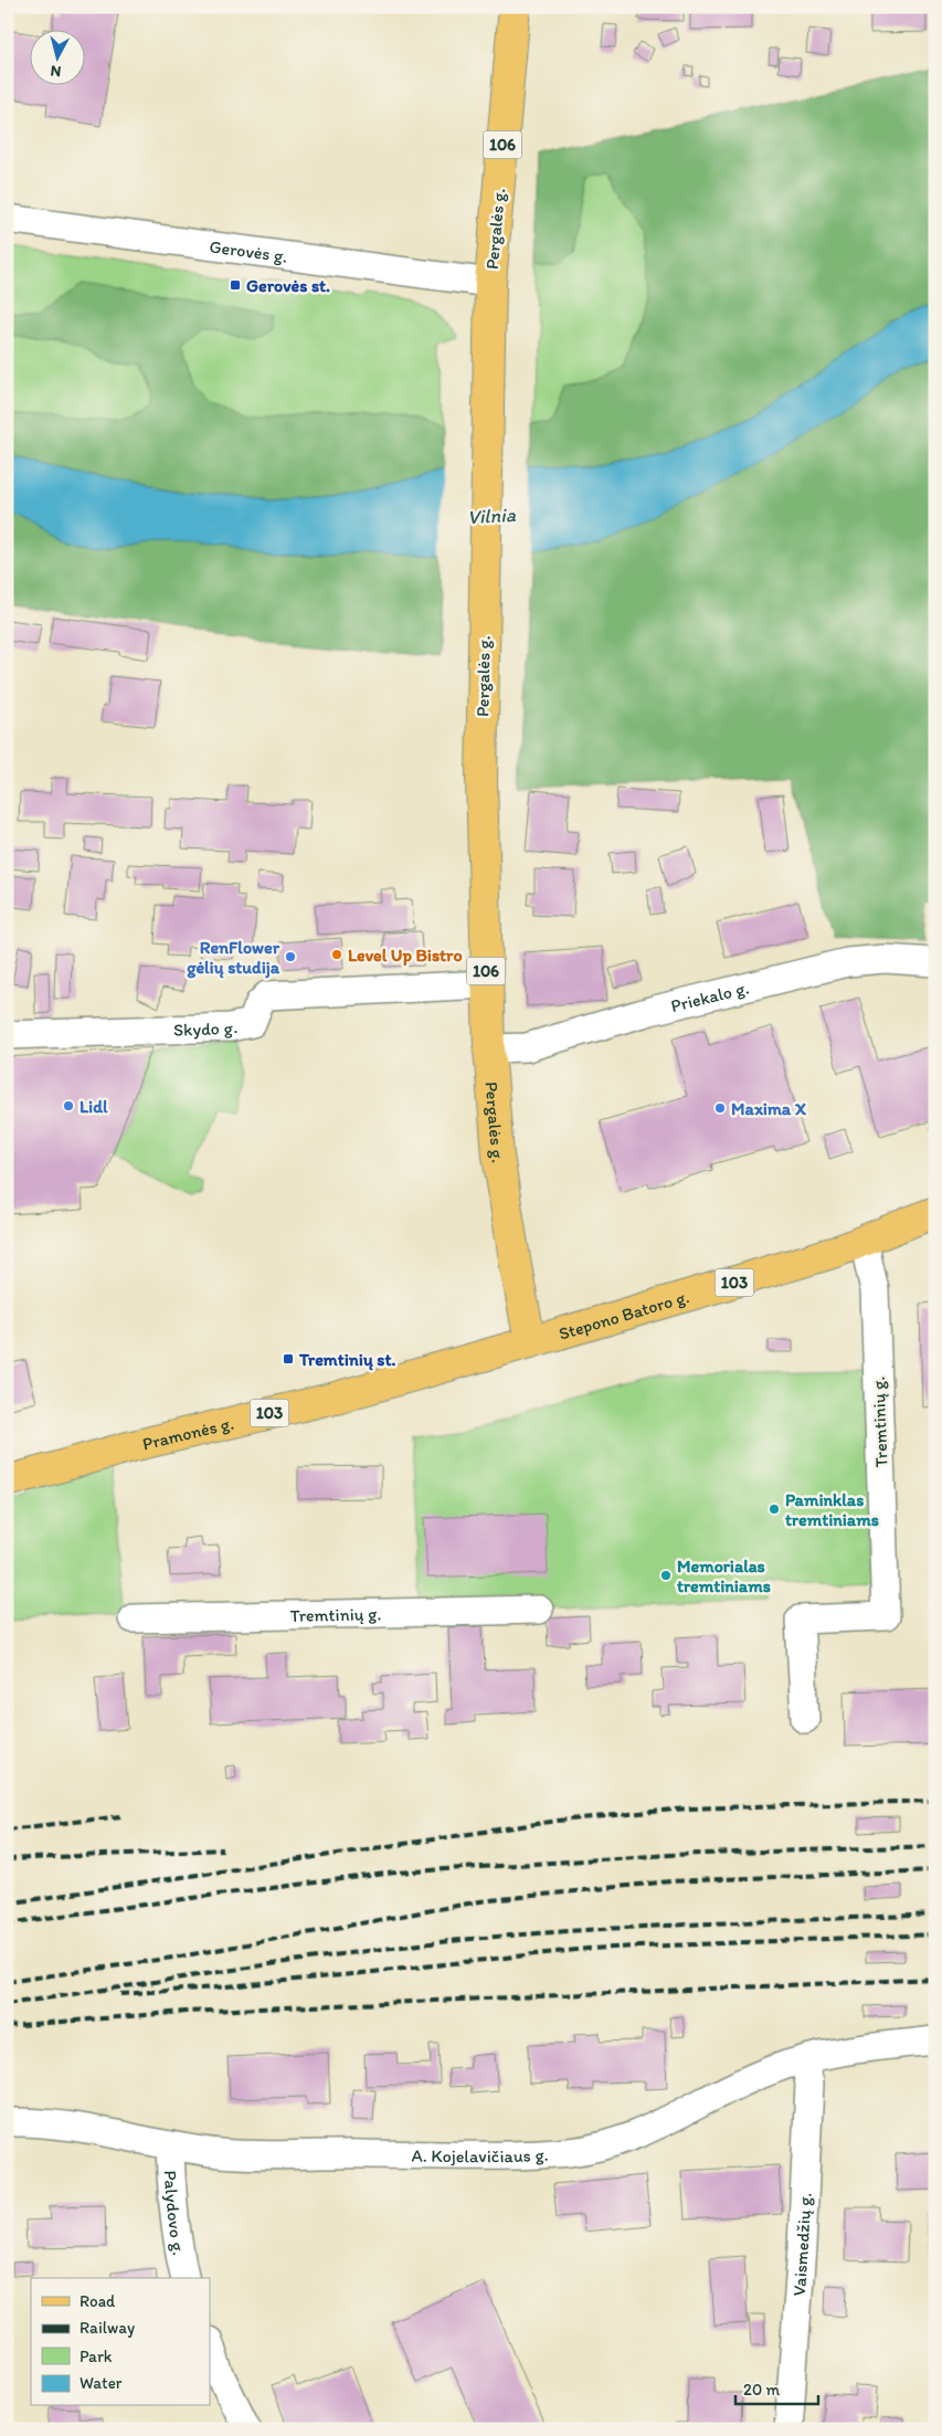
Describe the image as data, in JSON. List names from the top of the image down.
{
  "streets": {
    "main road": [
      "106",
      "Pergalės g.",
      "103",
      "Stepono Batoro g.",
      "Pramonės g."
    ],
    "street": [
      "Gerovės g.",
      "Priekalo g.",
      "Skydo g.",
      "Tremtinių g.",
      "A. Kojelavičiaus g.",
      "Palydovo g.",
      "Vaismedžių g."
    ]
  },
  "crossings": [
    ["Pergalės g.", "Gerovės g."],
    ["Pergalės g.", "Priekalo g."],
    ["Pergalės g.", "Skydo g."],
    ["Pergalės g.", "Stepono Batoro g."],
    ["Pergalės g.", "Pramonės g."],
    ["Stepono Batoro g.", "Tremtinių g."],
    ["Stepono Batoro g.", "Pramonės g."],
    ["A. Kojelavičiaus g.", "Palydovo g."],
    ["A. Kojelavičiaus g.", "Vaismedžių g."]
  ],
  "water": ["Vilnia"],
  "places": {
    "transit": ["Gerovės st.", "Tremtinių st."],
    "other": [
      "Level Up Bistro",
      "RenFlower gėlių studija",
      "Lidl",
      "Maxima X",
      "Paminklas tremtiniams",
      "Memorialas tremtiniams"
    ]
  },
  "legend": [
    "Road",
    "Railway",
    "Park",
    "Water"
  ],
  "scale_bar": "20 m",
  "north": "bottom"
}
